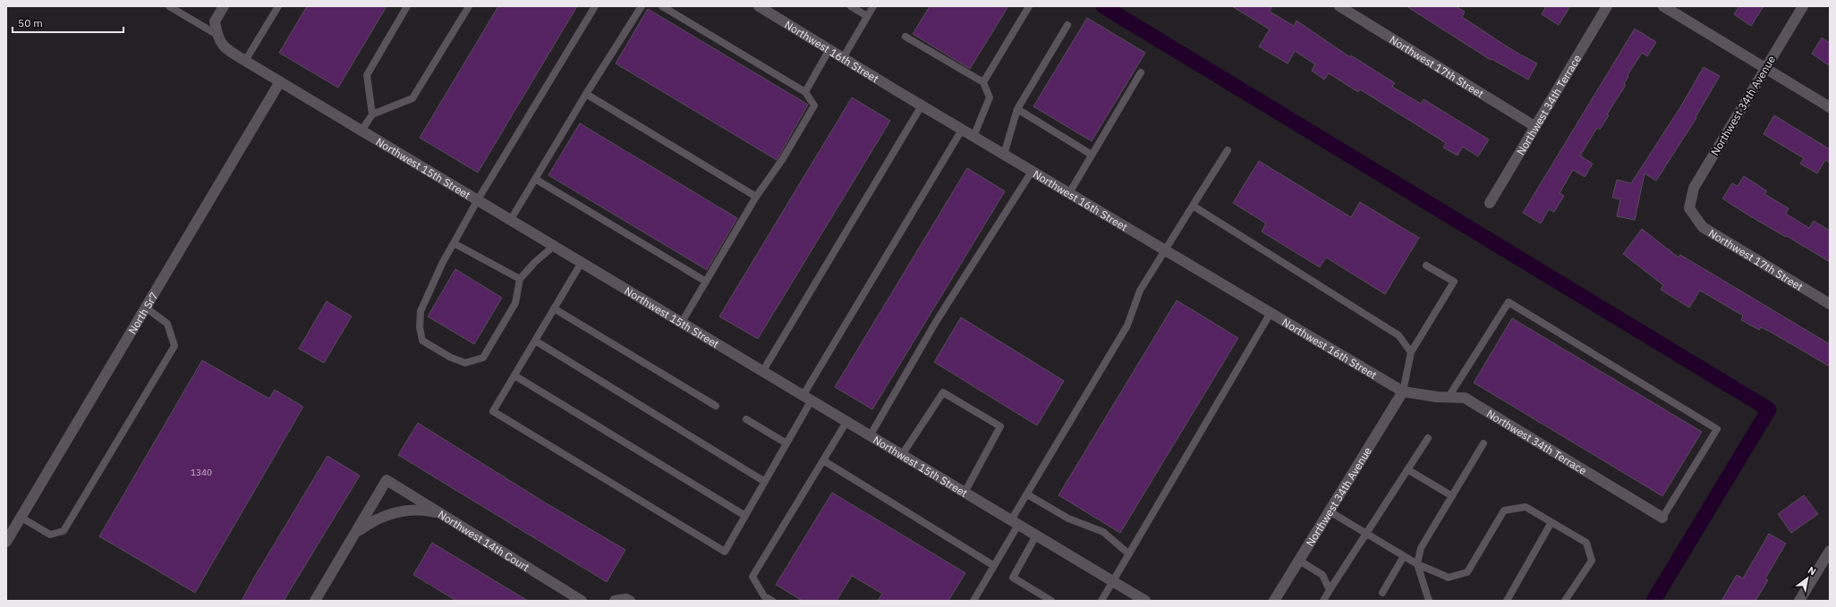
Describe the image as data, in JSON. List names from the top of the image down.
{
  "streets": {
    "street": [
      "Northwest 16th Street",
      "Northwest 17th Street",
      "Northwest 34th Terrace",
      "Northwest 34th Avenue",
      "Northwest 15th Street",
      "North Sr7",
      "Northwest 14th Court"
    ]
  },
  "crossings": [
    ["Northwest 16th Street", "Northwest 34th Terrace"],
    ["Northwest 16th Street", "Northwest 34th Avenue"],
    ["Northwest 17th Street", "Northwest 34th Terrace"],
    ["Northwest 17th Street", "Northwest 34th Avenue"],
    ["Northwest 34th Terrace", "Northwest 34th Avenue"],
    ["Northwest 15th Street", "North Sr7"]
  ],
  "house_numbers": ["1340"],
  "scale_bar": "50 m",
  "north": "top right"
}
